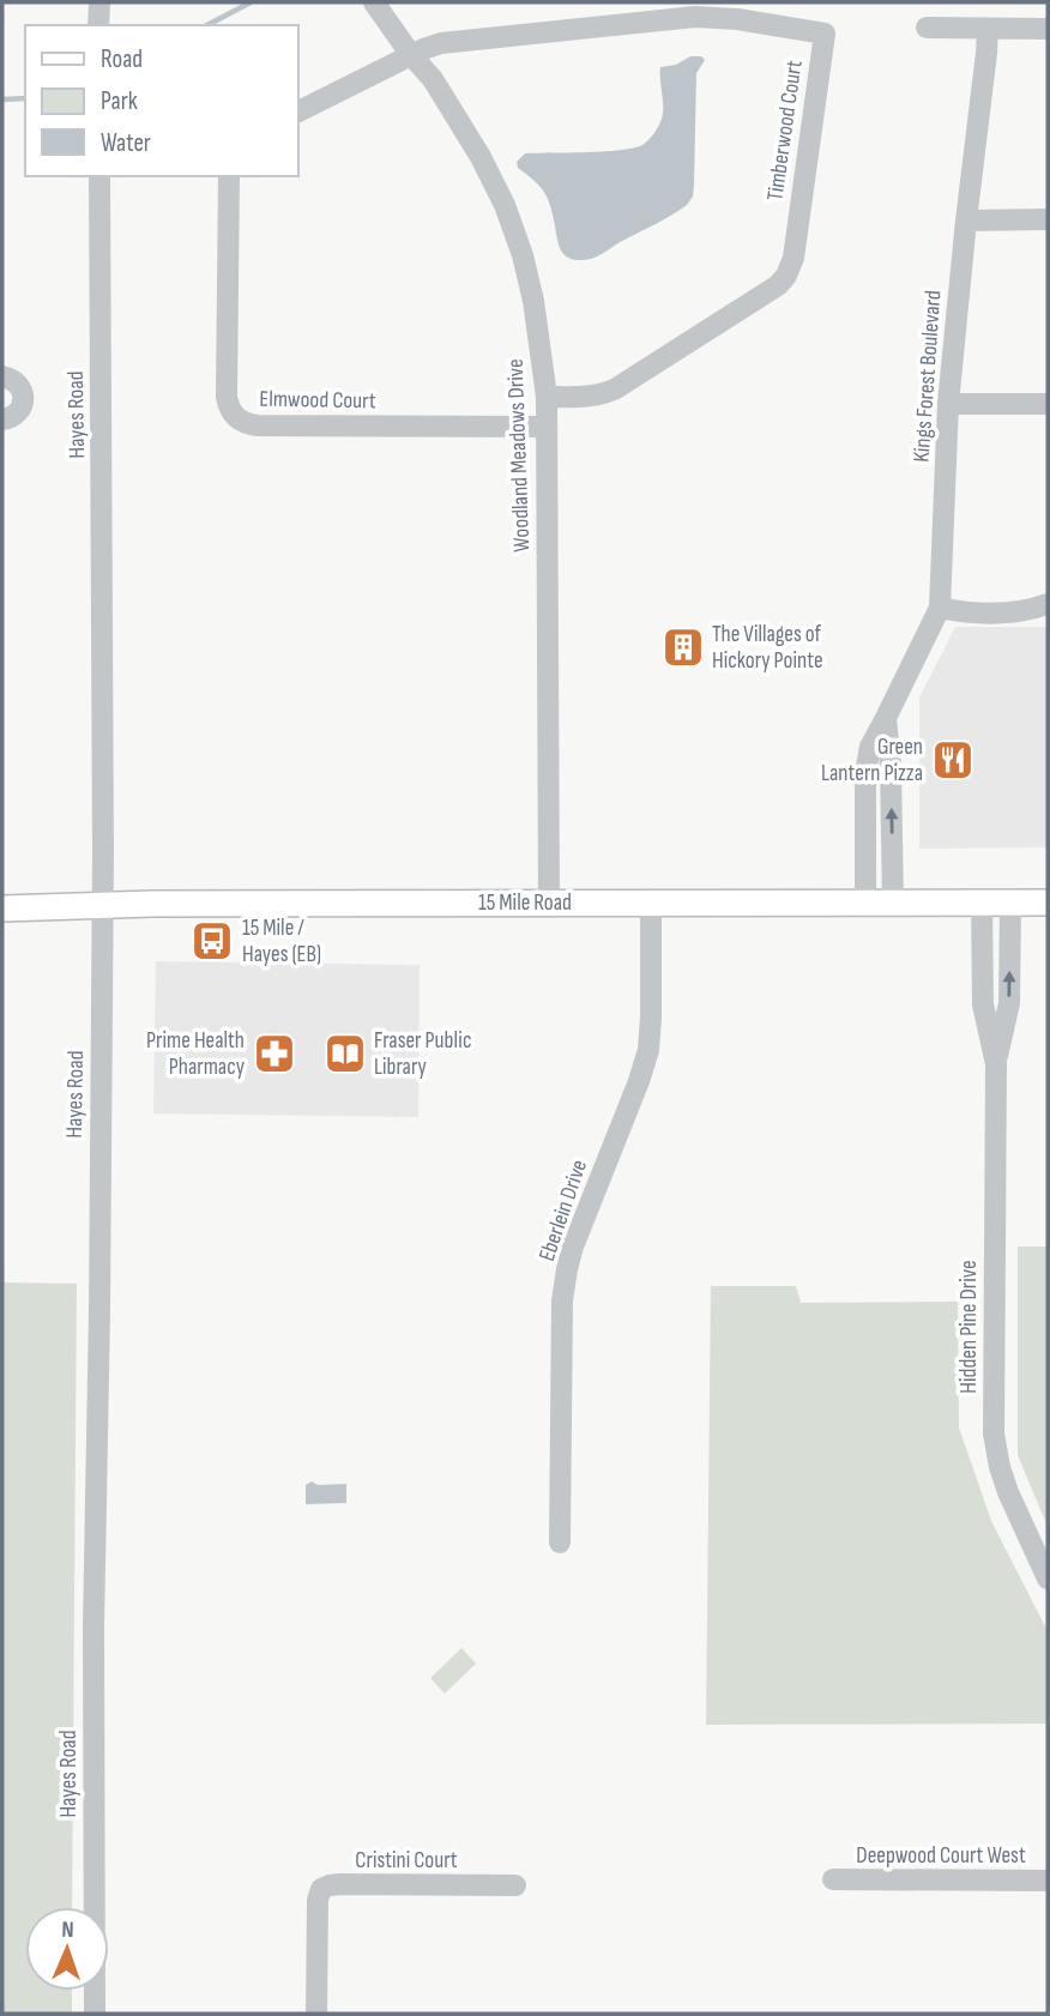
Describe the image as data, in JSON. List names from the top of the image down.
{
  "streets": {
    "main road": ["15 Mile Road"],
    "street": [
      "Timberwood Court",
      "Kings Forest Boulevard",
      "Elmwood Court",
      "Hayes Road",
      "Woodland Meadows Drive",
      "Eberlein Drive",
      "Hidden Pine Drive",
      "Deepwood Court West",
      "Cristini Court"
    ]
  },
  "crossings": [
    ["Timberwood Court", "Woodland Meadows Drive"],
    ["Kings Forest Boulevard", "15 Mile Road"],
    ["Elmwood Court", "Woodland Meadows Drive"],
    ["Hayes Road", "15 Mile Road"],
    ["Woodland Meadows Drive", "15 Mile Road"],
    ["15 Mile Road", "Eberlein Drive"],
    ["15 Mile Road", "Hidden Pine Drive"]
  ],
  "places": {
    "building": ["The Villages of Hickory Pointe"],
    "restaurant": ["Green Lantern Pizza"],
    "bus stop": ["15 Mile / Hayes (EB)"],
    "pharmacy": ["Prime Health Pharmacy"],
    "library": ["Fraser Public Library"]
  },
  "legend": ["Road", "Park", "Water"],
  "north": "top"
}
